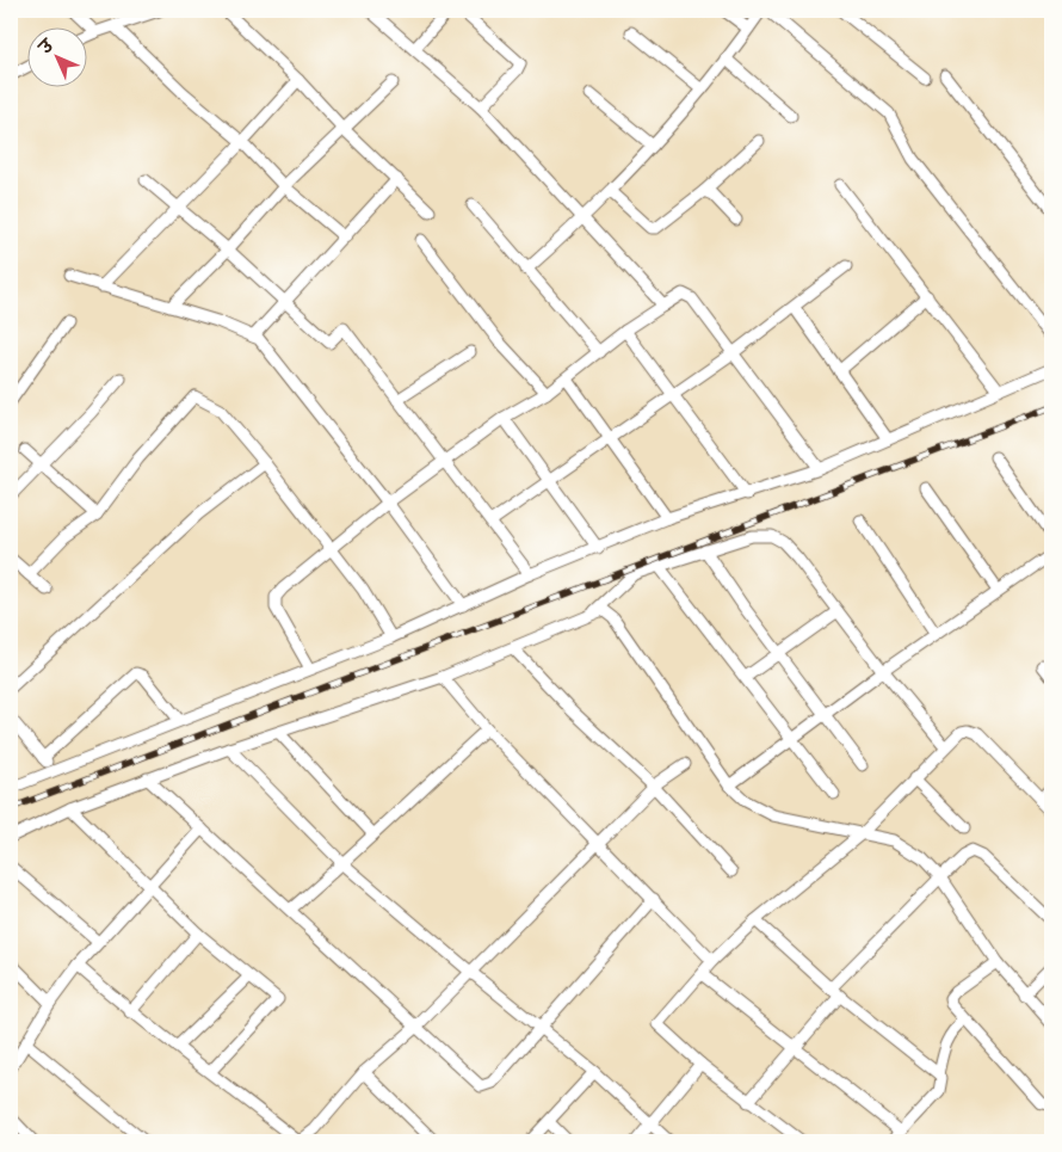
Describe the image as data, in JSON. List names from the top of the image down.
{
  "north": "top left"
}
